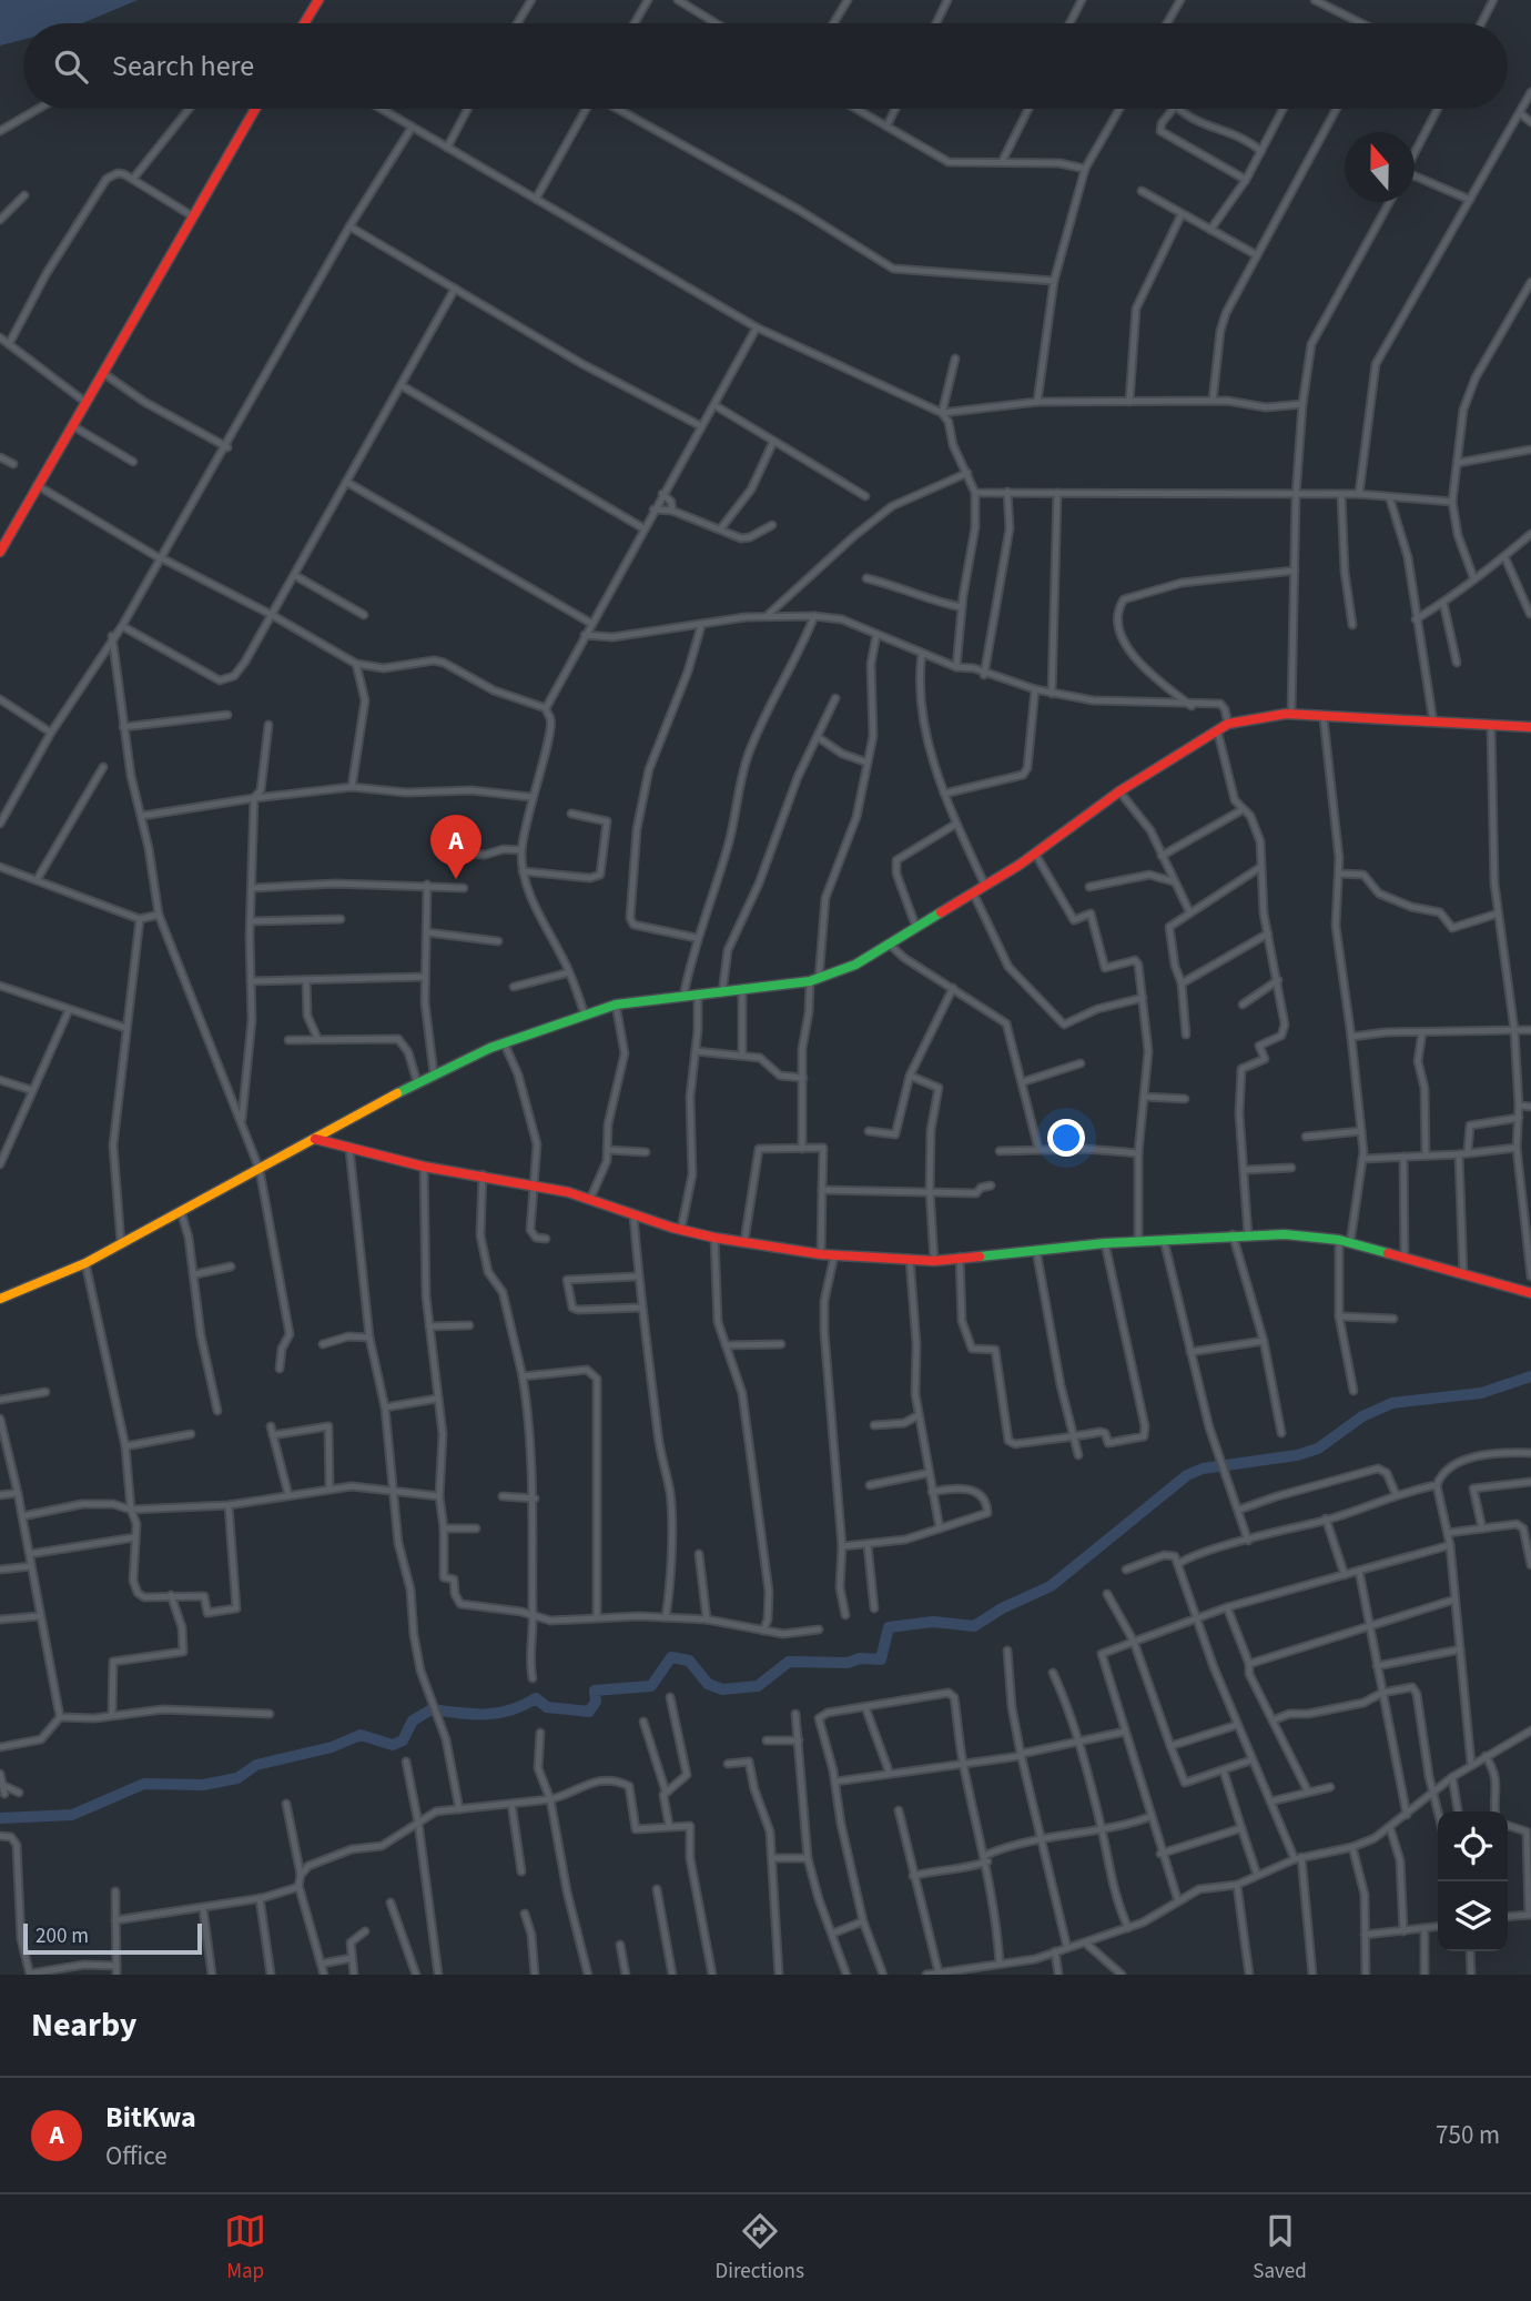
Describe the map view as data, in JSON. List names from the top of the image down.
{
  "scale_bar": "200 m",
  "north": "top",
  "page": {
    "search": "Search here",
    "pins": "A",
    "scale": "200 m",
    "heading": "Nearby",
    "list": [
      {
        "mark": "A",
        "name": "BitKwa",
        "note": "Office",
        "value": "750 m"
      }
    ],
    "nav": ["Map", "Directions", "Saved"]
  }
}
